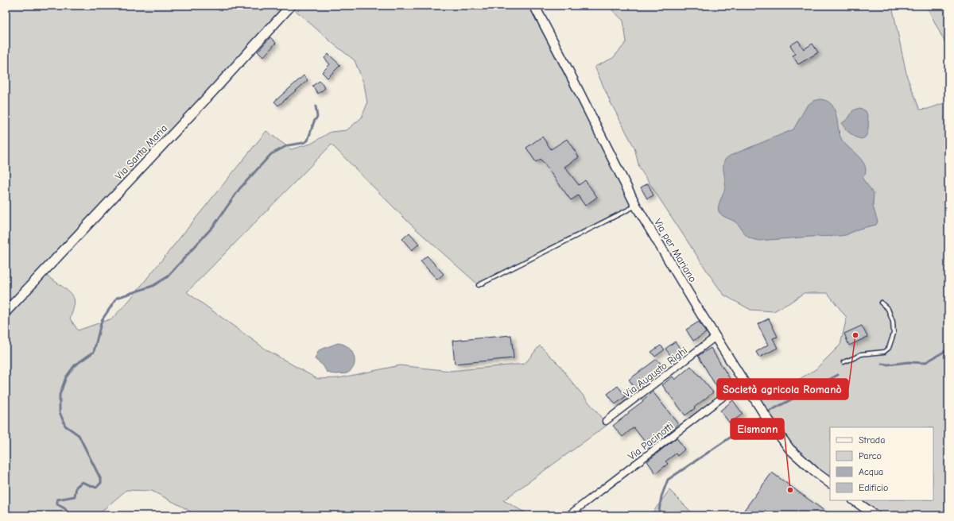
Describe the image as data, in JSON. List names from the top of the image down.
{
  "streets": {
    "street": [
      "Via Santa Maria",
      "Via per Mariano",
      "Via Augusto Righi",
      "Via Pacinotti"
    ]
  },
  "crossings": [
    ["Via per Mariano", "Via Augusto Righi"],
    ["Via per Mariano", "Via Pacinotti"]
  ],
  "places": ["Società agricola Romanò", "Eismann"],
  "legend": [
    "Strada",
    "Parco",
    "Acqua",
    "Edificio"
  ]
}
